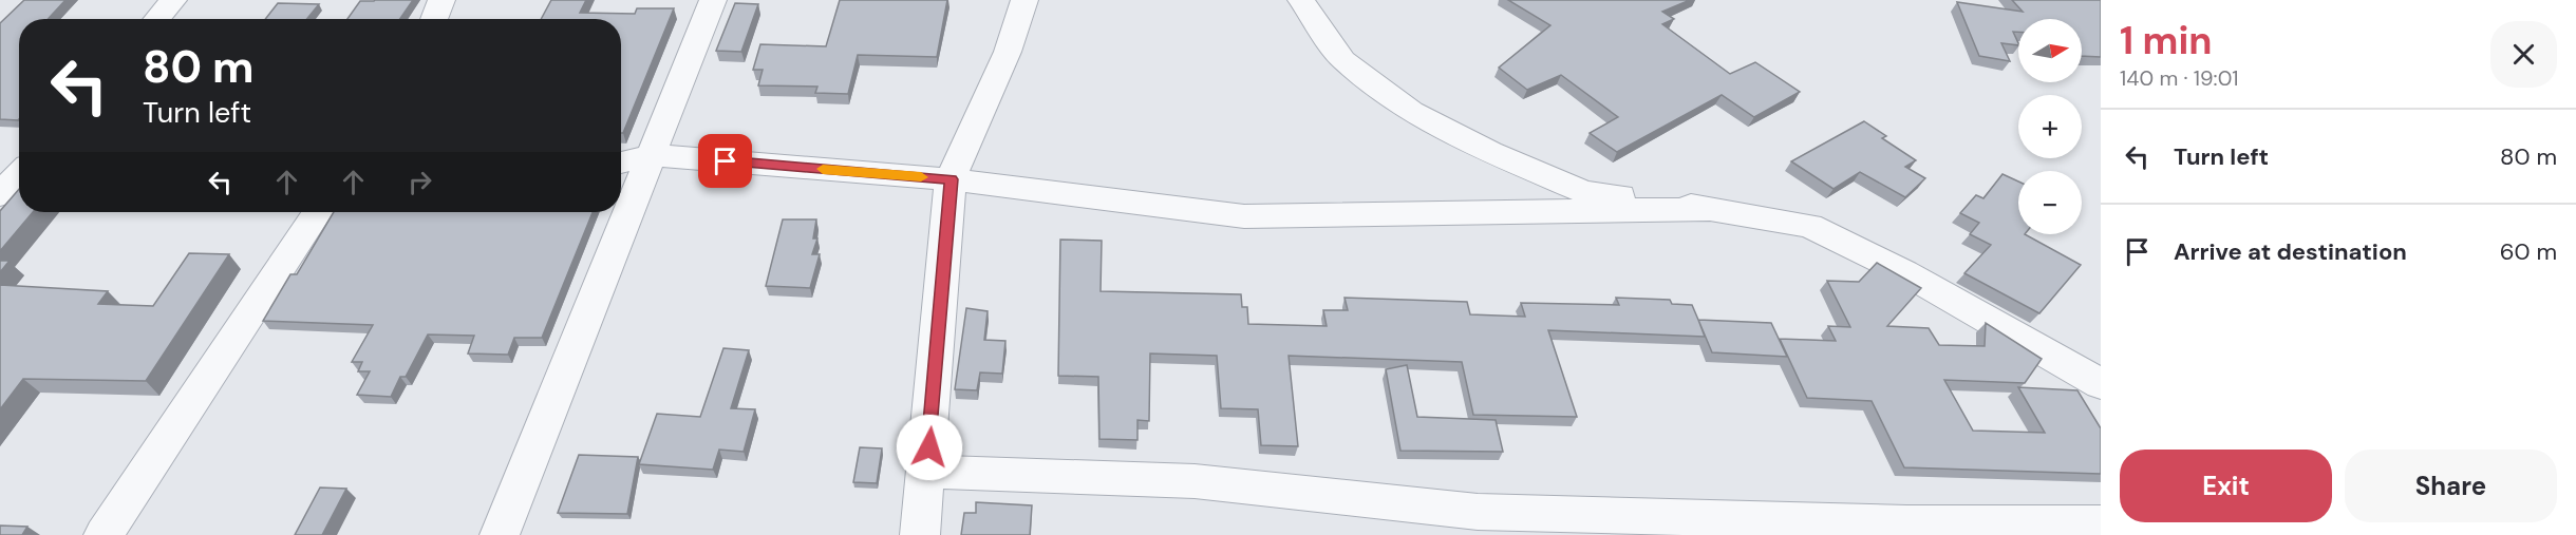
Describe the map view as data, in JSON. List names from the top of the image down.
{
  "north": "right",
  "page": {
    "heading": ["1 min", "140 m · 19:01"],
    "map_buttons": ["+", "−"],
    "turn": ["80 m", "Turn left"],
    "list": [
      {
        "name": "Turn left",
        "value": "80 m"
      },
      {
        "name": "Arrive at destination",
        "value": "60 m"
      }
    ],
    "buttons": ["Exit", "Share"]
  }
}
